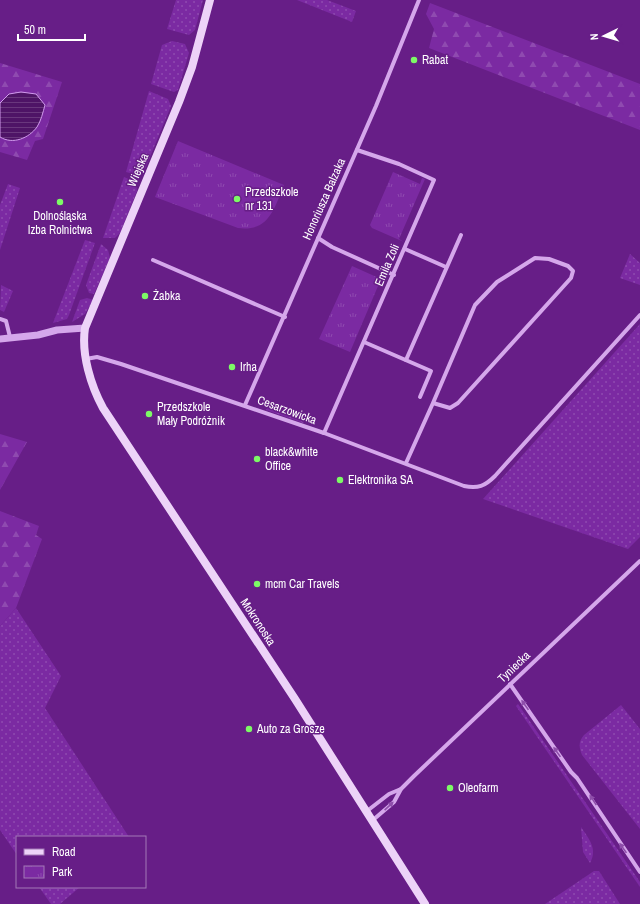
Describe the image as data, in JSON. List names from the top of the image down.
{
  "streets": {
    "main road": ["Wiejska", "Mokronoska"],
    "street": [
      "Honoriusza Balzaka",
      "Emila Zoli",
      "Cesarzowicka",
      "Tyniecka"
    ]
  },
  "crossings": [
    ["Wiejska", "Mokronoska"],
    ["Honoriusza Balzaka", "Emila Zoli"],
    ["Honoriusza Balzaka", "Cesarzowicka"],
    ["Emila Zoli", "Cesarzowicka"],
    ["Cesarzowicka", "Mokronoska"],
    ["Mokronoska", "Tyniecka"]
  ],
  "places": [
    "Rabat",
    "Przedszkole nr 131",
    "Dolnośląska Izba Rolnictwa",
    "Żabka",
    "Irha",
    "Przedszkole Mały Podróżnik",
    "black&white Office",
    "Elektronika SA",
    "mcm Car Travels",
    "Auto za Grosze",
    "Oleofarm"
  ],
  "legend": ["Road", "Park"],
  "scale_bar": "50 m",
  "north": "left"
}
